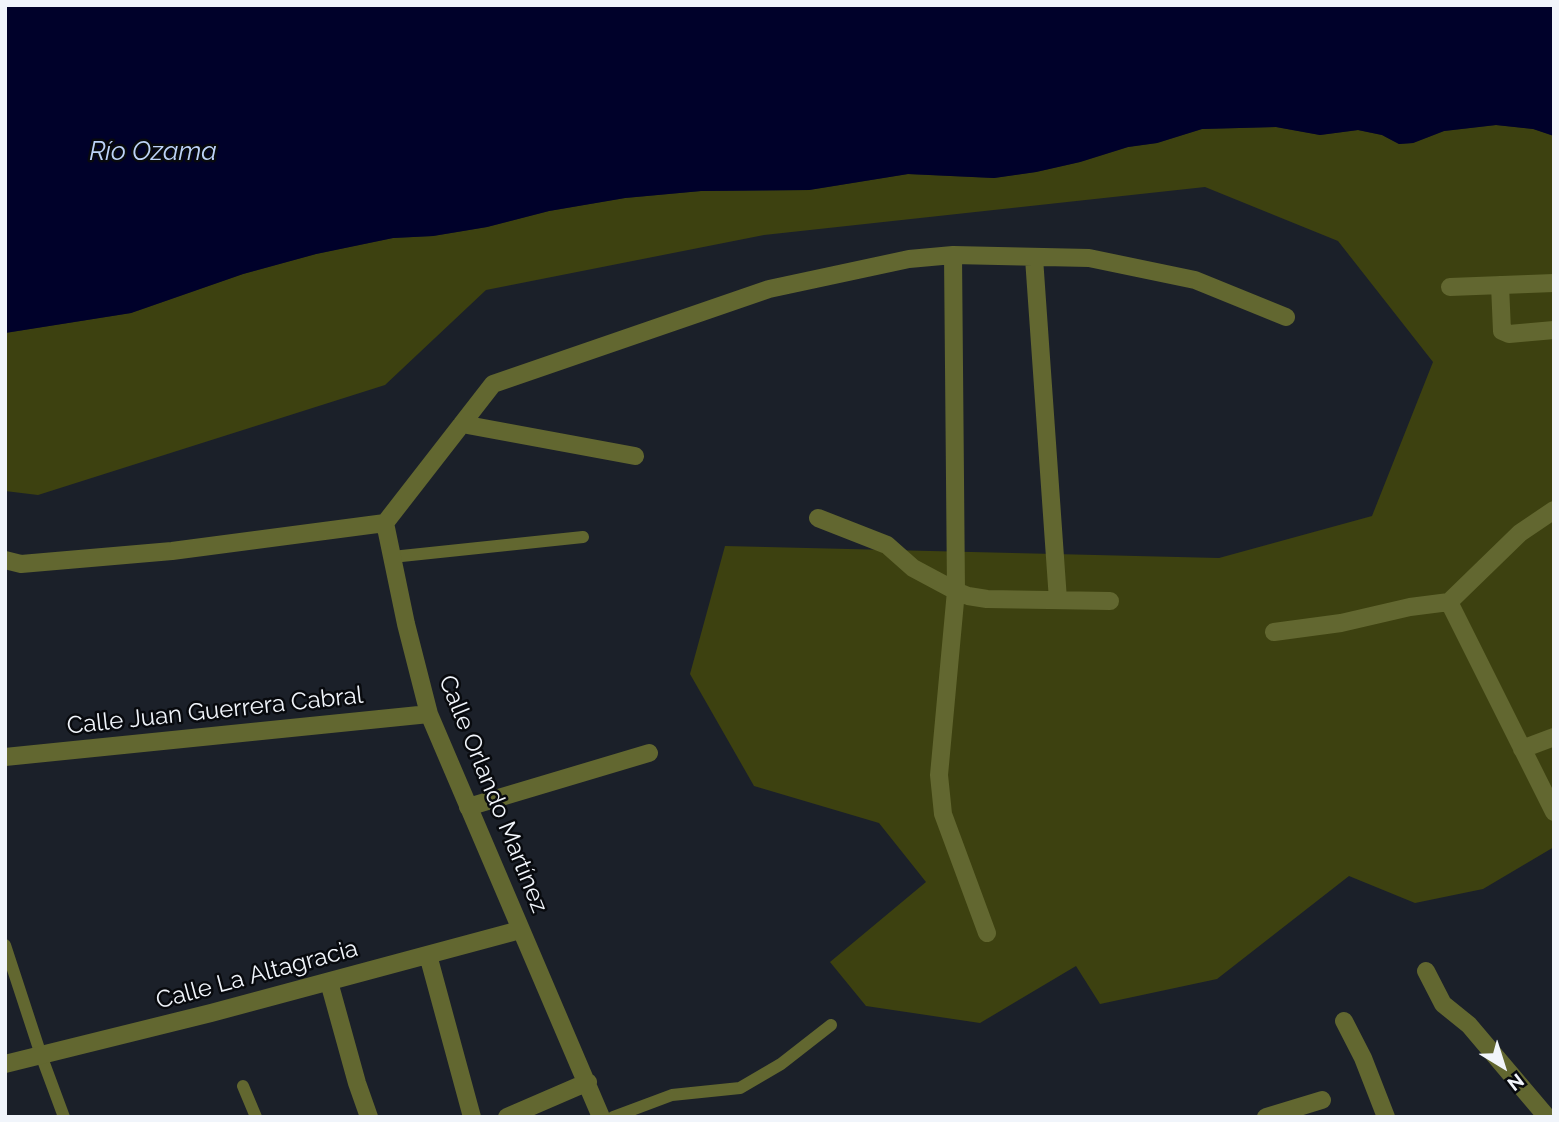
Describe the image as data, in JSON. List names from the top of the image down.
{
  "streets": {
    "street": ["Calle Juan Guerrera Cabral", "Calle Orlando Martínez", "Calle La Altagracia"]
  },
  "crossings": [
    ["Calle Juan Guerrera Cabral", "Calle Orlando Martínez"],
    ["Calle Orlando Martínez", "Calle La Altagracia"]
  ],
  "water": ["Río Ozama"],
  "north": "bottom right"
}
